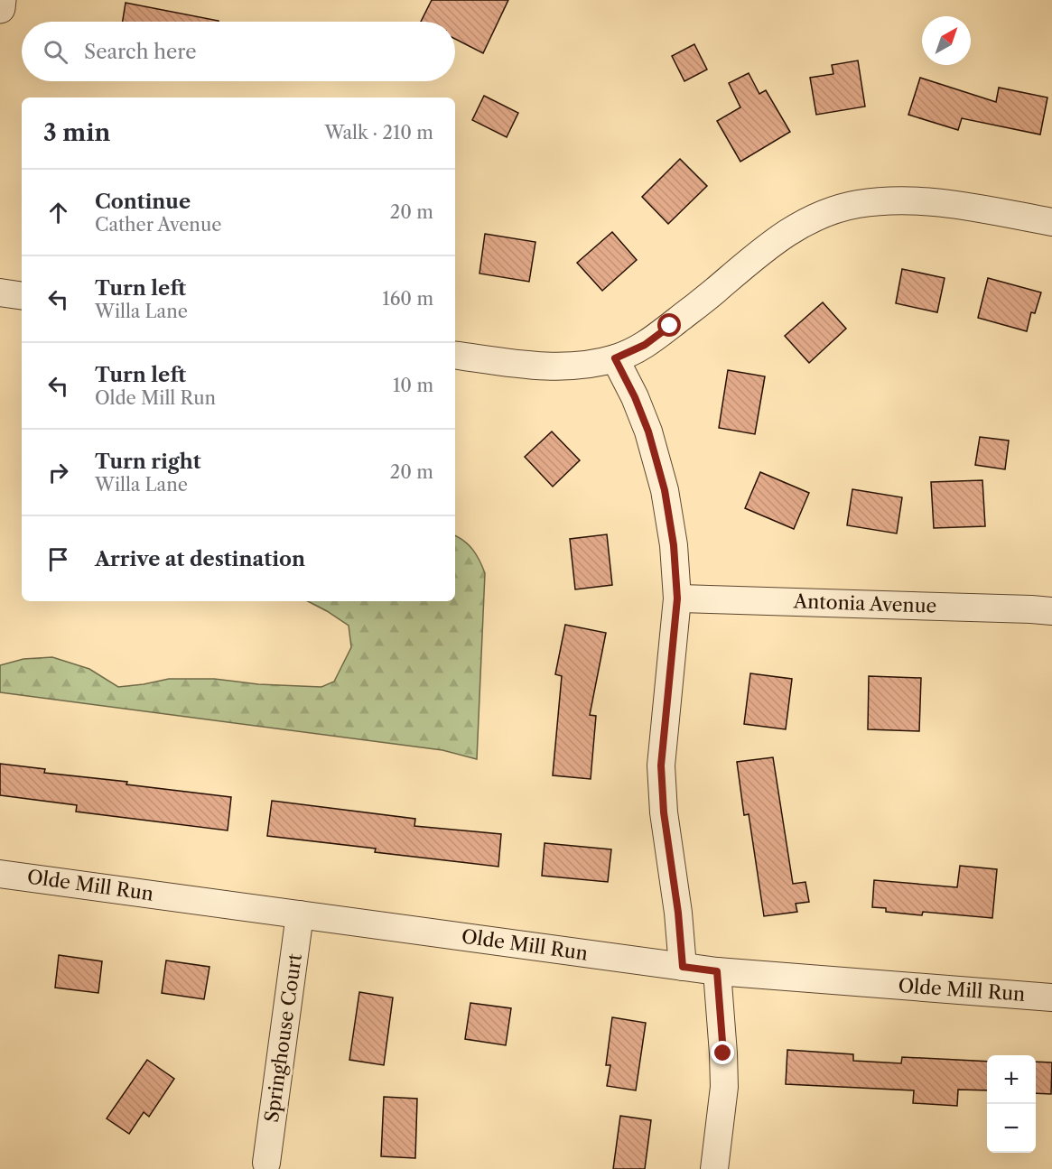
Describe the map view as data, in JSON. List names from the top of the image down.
{
  "streets": {
    "street": ["Antonia Avenue", "Olde Mill Run", "Springhouse Court"]
  },
  "crossings": [
    ["Olde Mill Run", "Springhouse Court"]
  ],
  "north": "top right",
  "page": {
    "search": "Search here",
    "heading": ["3 min", "Walk · 210 m"],
    "list": [
      ["Continue", "Cather Avenue", "20 m"],
      ["Turn left", "Willa Lane", "160 m"],
      ["Turn left", "Olde Mill Run", "10 m"],
      ["Turn right", "Willa Lane", "20 m"],
      "Arrive at destination"
    ],
    "map_buttons": ["+", "−"]
  }
}
